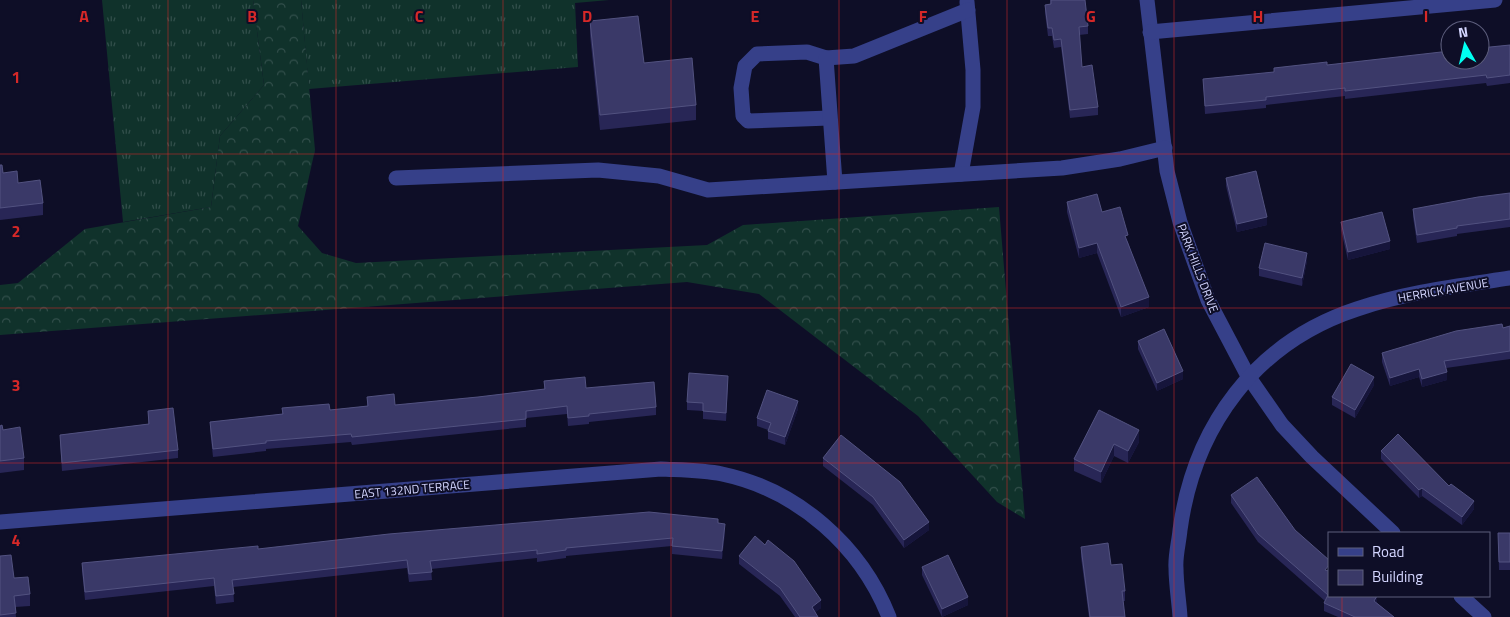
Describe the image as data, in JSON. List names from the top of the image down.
{
  "streets": {
    "street": ["PARK HILLS DRIVE", "HERRICK AVENUE", "EAST 132ND TERRACE"]
  },
  "crossings": [
    ["PARK HILLS DRIVE", "HERRICK AVENUE"]
  ],
  "legend": ["Road", "Building"],
  "north": "top",
  "grid": {
    "columns": [
      "A",
      "B",
      "C",
      "D",
      "E",
      "F",
      "G",
      "H",
      "I"
    ],
    "rows": [
      "1",
      "2",
      "3",
      "4"
    ]
  }
}
